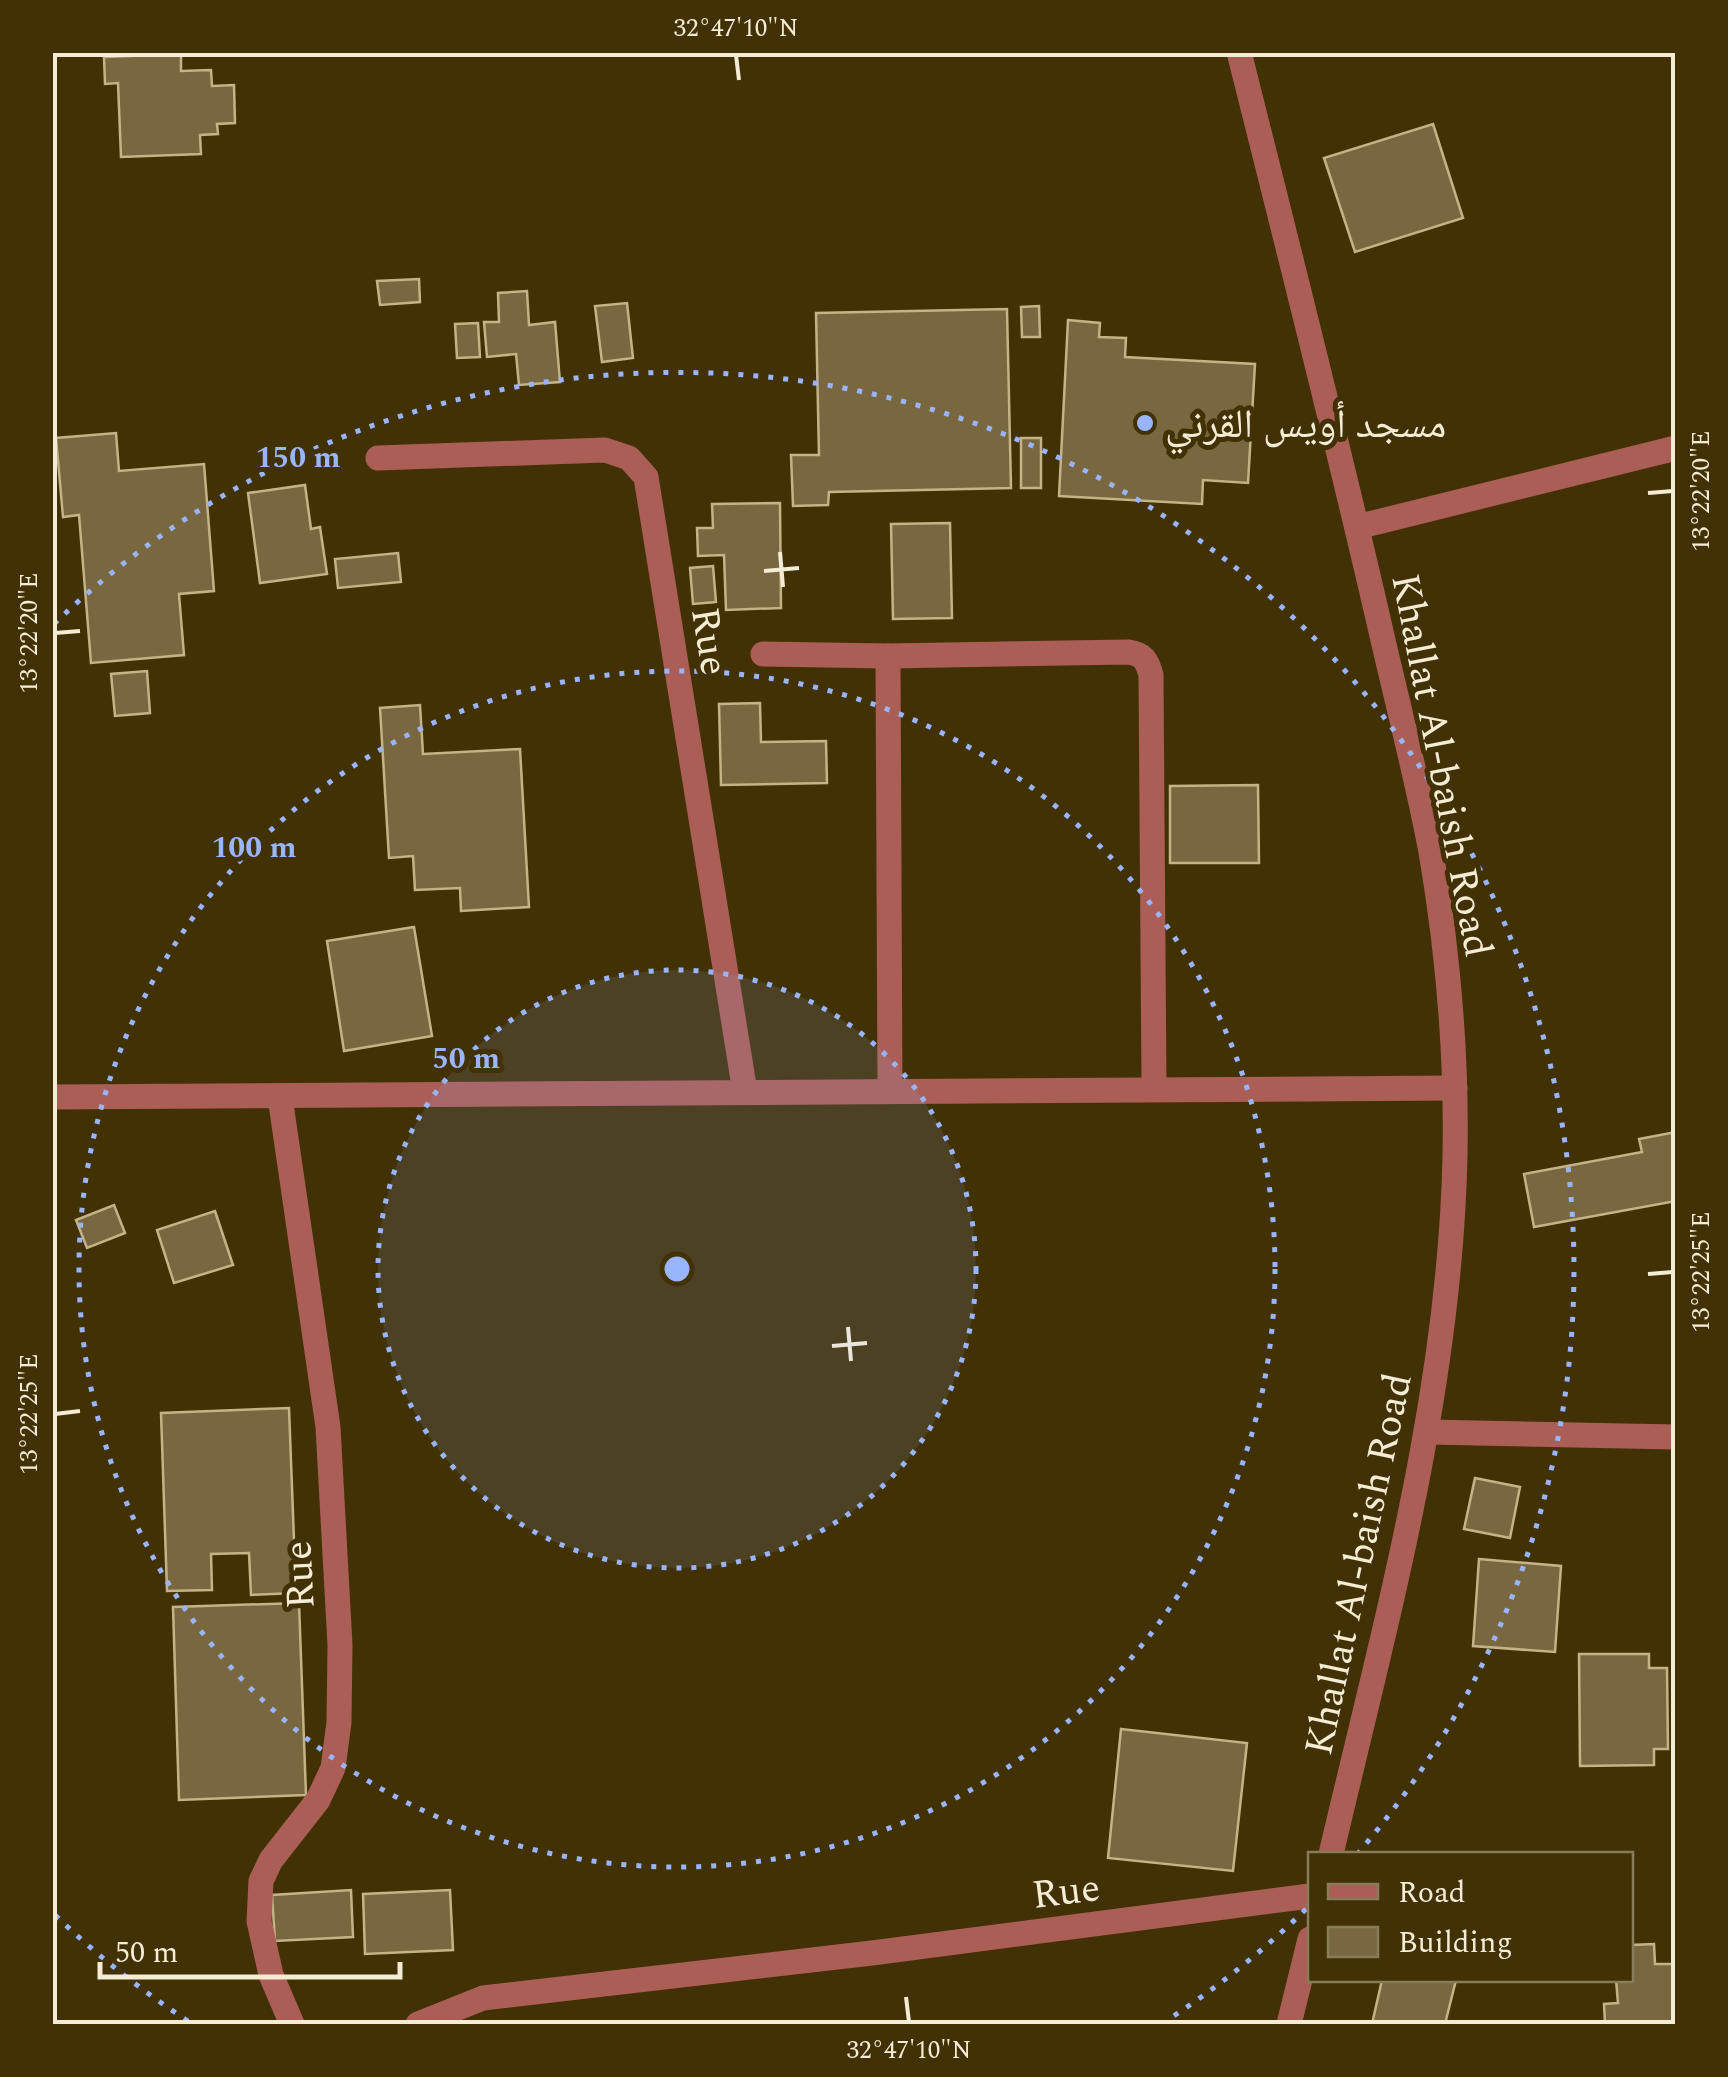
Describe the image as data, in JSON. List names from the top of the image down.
{
  "streets": {
    "street": ["Rue", "Khallat Al-baish Road"]
  },
  "places": ["مسجد أويس القرني"],
  "legend": ["Road", "Building"],
  "scale_bar": "50 m",
  "coordinates": ["32°47'10\"N", "13°22'20\"E", "13°22'25\"E"],
  "rings": ["150 m", "100 m", "50 m"]
}
